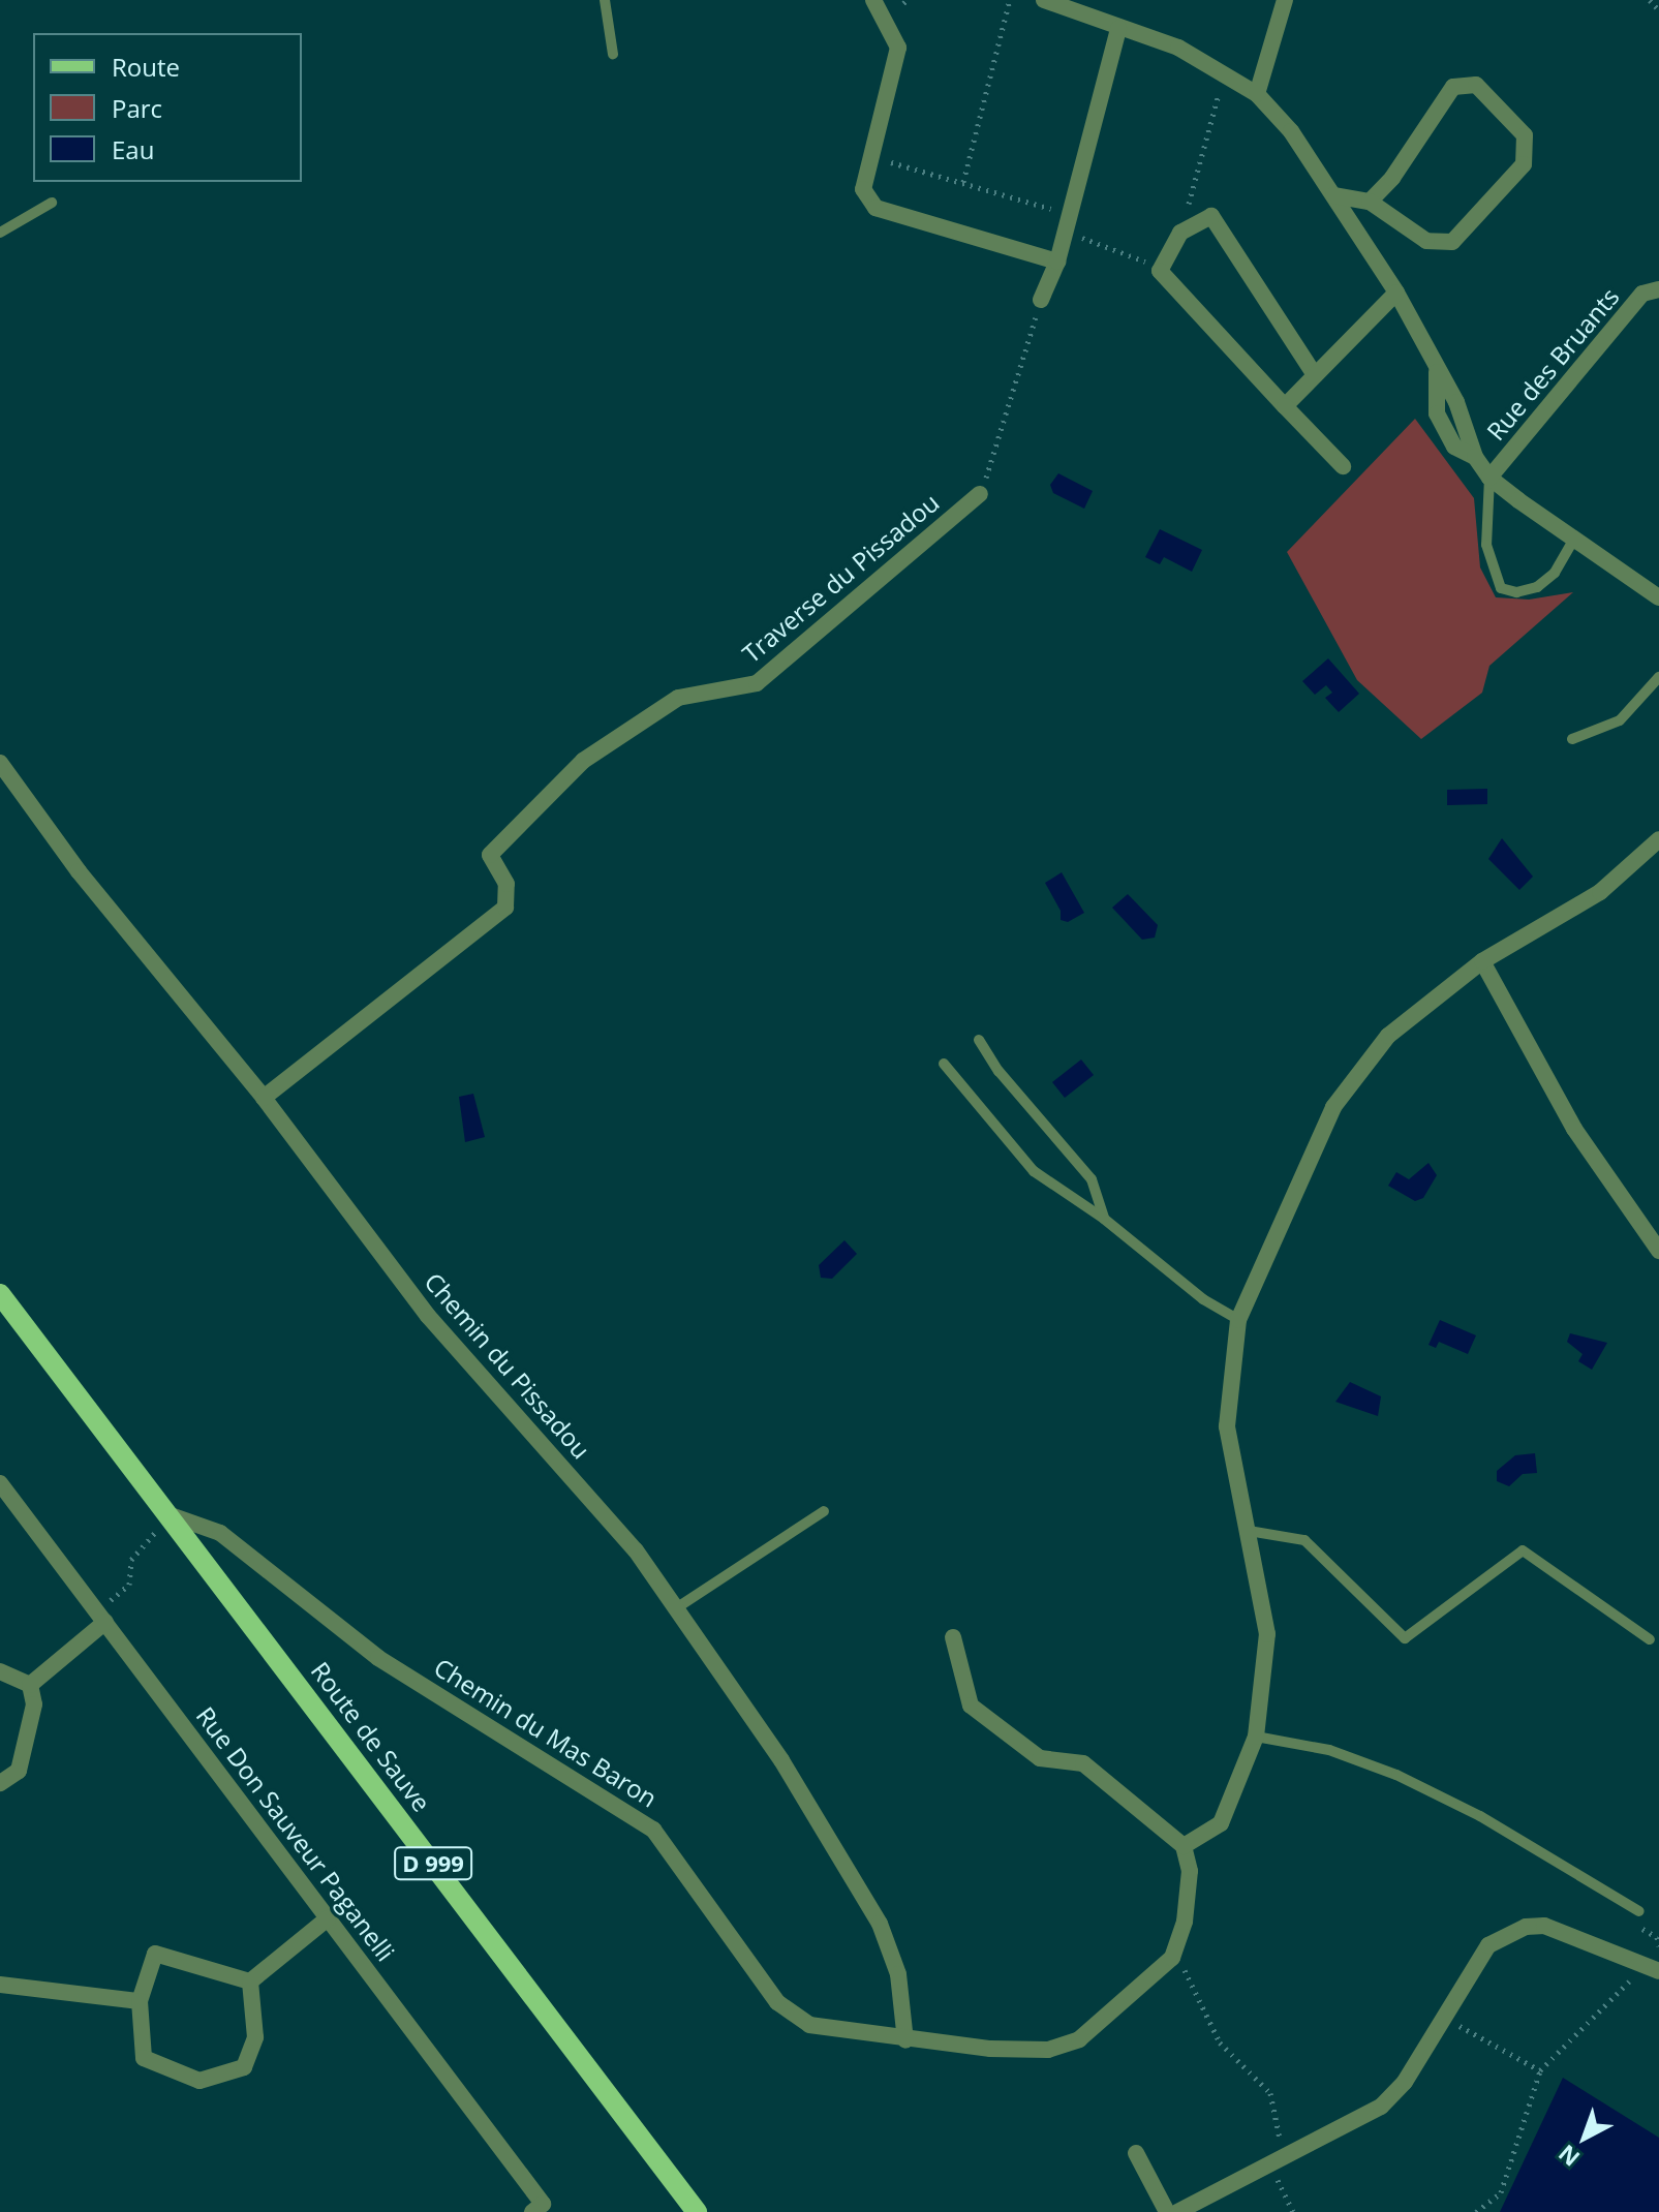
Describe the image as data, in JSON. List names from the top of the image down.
{
  "streets": {
    "main road": ["Route de Sauve", "D 999"],
    "street": [
      "Rue des Bruants",
      "Traverse du Pissadou",
      "Chemin du Pissadou",
      "Chemin du Mas Baron",
      "Rue Don Sauveur Paganelli"
    ]
  },
  "crossings": [
    ["Traverse du Pissadou", "Chemin du Pissadou"],
    ["Chemin du Pissadou", "Chemin du Mas Baron"],
    ["Chemin du Mas Baron", "Route de Sauve"]
  ],
  "legend": ["Route", "Parc", "Eau"],
  "north": "bottom left"
}
